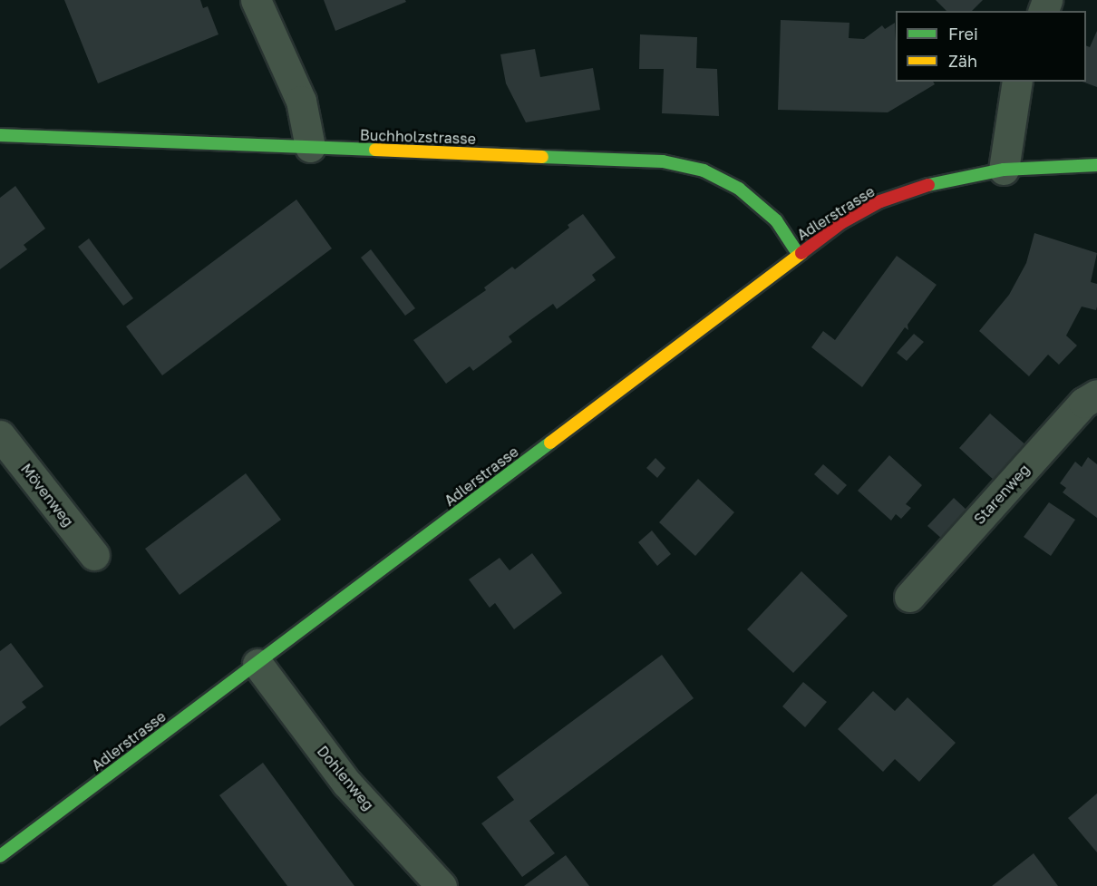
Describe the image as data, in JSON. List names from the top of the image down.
{
  "streets": {
    "street": [
      "Buchholzstrasse",
      "Adlerstrasse",
      "Starenweg",
      "Mövenweg",
      "Dohlenweg"
    ]
  },
  "crossings": [
    ["Buchholzstrasse", "Adlerstrasse"],
    ["Adlerstrasse", "Dohlenweg"]
  ],
  "legend": ["Frei", "Zäh"]
}
